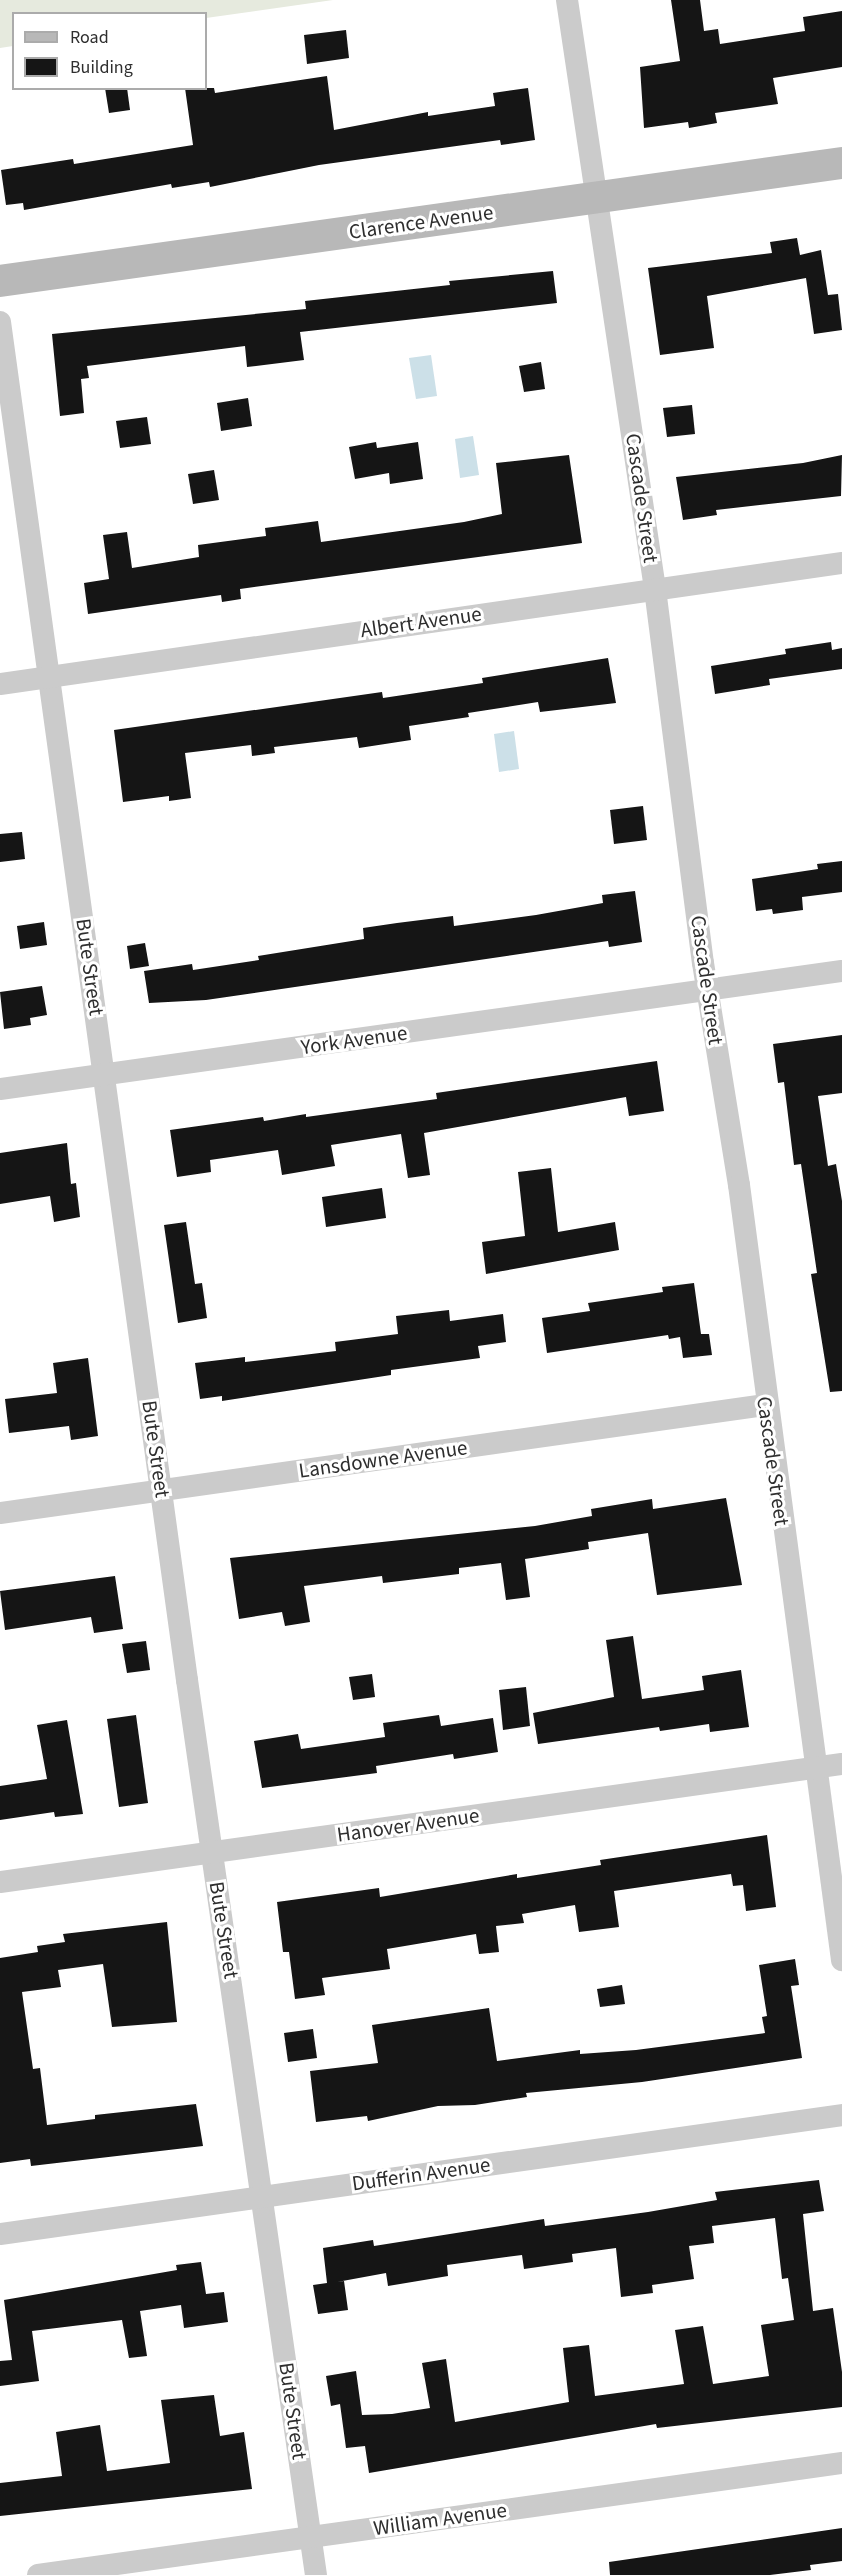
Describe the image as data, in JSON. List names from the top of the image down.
{
  "streets": {
    "main road": ["Clarence Avenue"],
    "street": [
      "Cascade Street",
      "Albert Avenue",
      "Bute Street",
      "York Avenue",
      "Lansdowne Avenue",
      "Hanover Avenue",
      "Dufferin Avenue",
      "William Avenue"
    ]
  },
  "crossings": [
    ["Clarence Avenue", "Cascade Street"],
    ["Cascade Street", "Albert Avenue"],
    ["Cascade Street", "York Avenue"],
    ["Cascade Street", "Lansdowne Avenue"],
    ["Cascade Street", "Hanover Avenue"],
    ["Albert Avenue", "Bute Street"],
    ["Bute Street", "York Avenue"],
    ["Bute Street", "Lansdowne Avenue"],
    ["Bute Street", "Hanover Avenue"],
    ["Bute Street", "Dufferin Avenue"],
    ["Bute Street", "William Avenue"]
  ],
  "legend": ["Road", "Building"]
}
